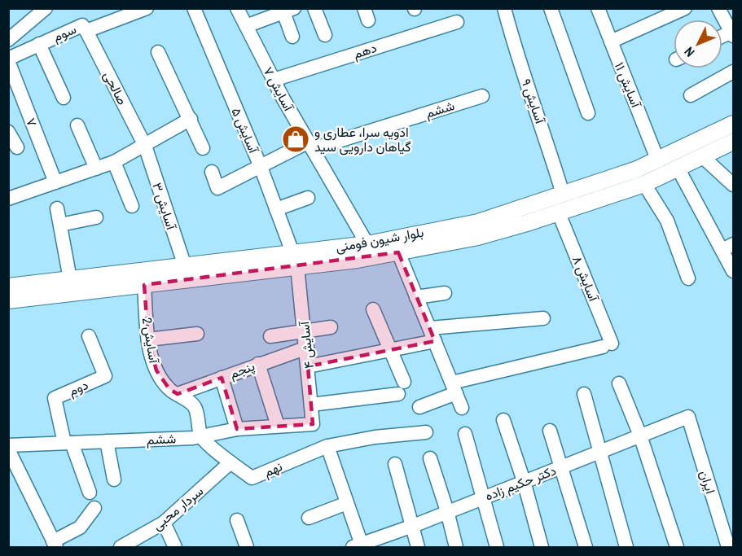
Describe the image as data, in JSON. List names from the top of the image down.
{
  "streets": {
    "main road": ["بلوار شیون فومنی"],
    "street": [
      "سوم",
      "دهم",
      "آسایش ۱۱",
      "صالحی",
      "آسایش ۷",
      "آسایش ۹",
      "ششم",
      "۷",
      "آسایش ۵",
      "آسایش ۳",
      "آسایش ۸",
      "آسایش 2",
      "آسایش ۴",
      "پنجم",
      "دوم",
      "نهم",
      "ایران",
      "دکتر حکیم زاده",
      "سردار محبی"
    ]
  },
  "crossings": [
    ["سوم", "صالحی"],
    ["سوم", "۷"],
    ["دهم", "آسایش ۷"],
    ["آسایش ۱۱", "بلوار شیون فومنی"],
    ["صالحی", "آسایش ۳"],
    ["آسایش ۷", "ششم"],
    ["آسایش ۷", "بلوار شیون فومنی"],
    ["آسایش ۹", "بلوار شیون فومنی"],
    ["ششم", "آسایش ۵"],
    ["ششم", "آسایش 2"],
    ["ششم", "آسایش ۴"],
    ["ششم", "دوم"],
    ["ششم", "نهم"],
    ["آسایش ۵", "بلوار شیون فومنی"],
    ["آسایش ۵", "آسایش ۴"],
    ["آسایش ۳", "بلوار شیون فومنی"],
    ["بلوار شیون فومنی", "آسایش ۸"],
    ["بلوار شیون فومنی", "آسایش 2"],
    ["بلوار شیون فومنی", "آسایش ۴"],
    ["آسایش 2", "پنجم"],
    ["آسایش 2", "نهم"],
    ["آسایش ۴", "پنجم"],
    ["نهم", "سردار محبی"],
    ["ایران", "دکتر حکیم زاده"]
  ],
  "places": {
    "shop": ["ادویه سرا، عطاری و گیاهان دارویی سید"]
  },
  "north": "bottom left"
}
